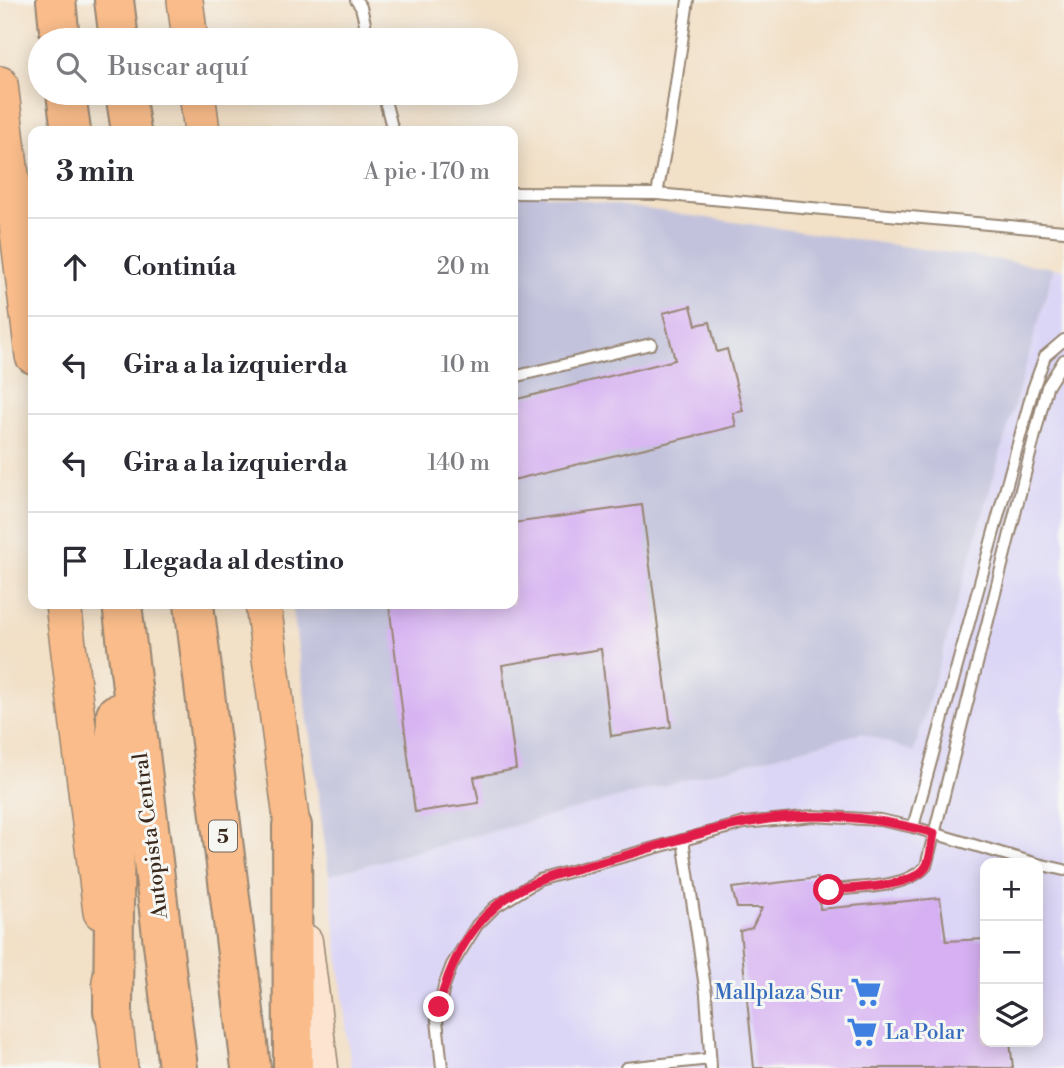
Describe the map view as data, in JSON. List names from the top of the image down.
{
  "streets": {
    "highway": ["Autopista Central", "5"]
  },
  "places": {
    "supermarket": ["Mallplaza Sur", "La Polar"]
  },
  "page": {
    "search": "Buscar aquí",
    "heading": ["3 min", "A pie · 170 m"],
    "list": [
      ["Continúa", "20 m"],
      ["Gira a la izquierda", "10 m"],
      ["Gira a la izquierda", "140 m"],
      "Llegada al destino"
    ],
    "map_buttons": ["+", "−"]
  }
}
